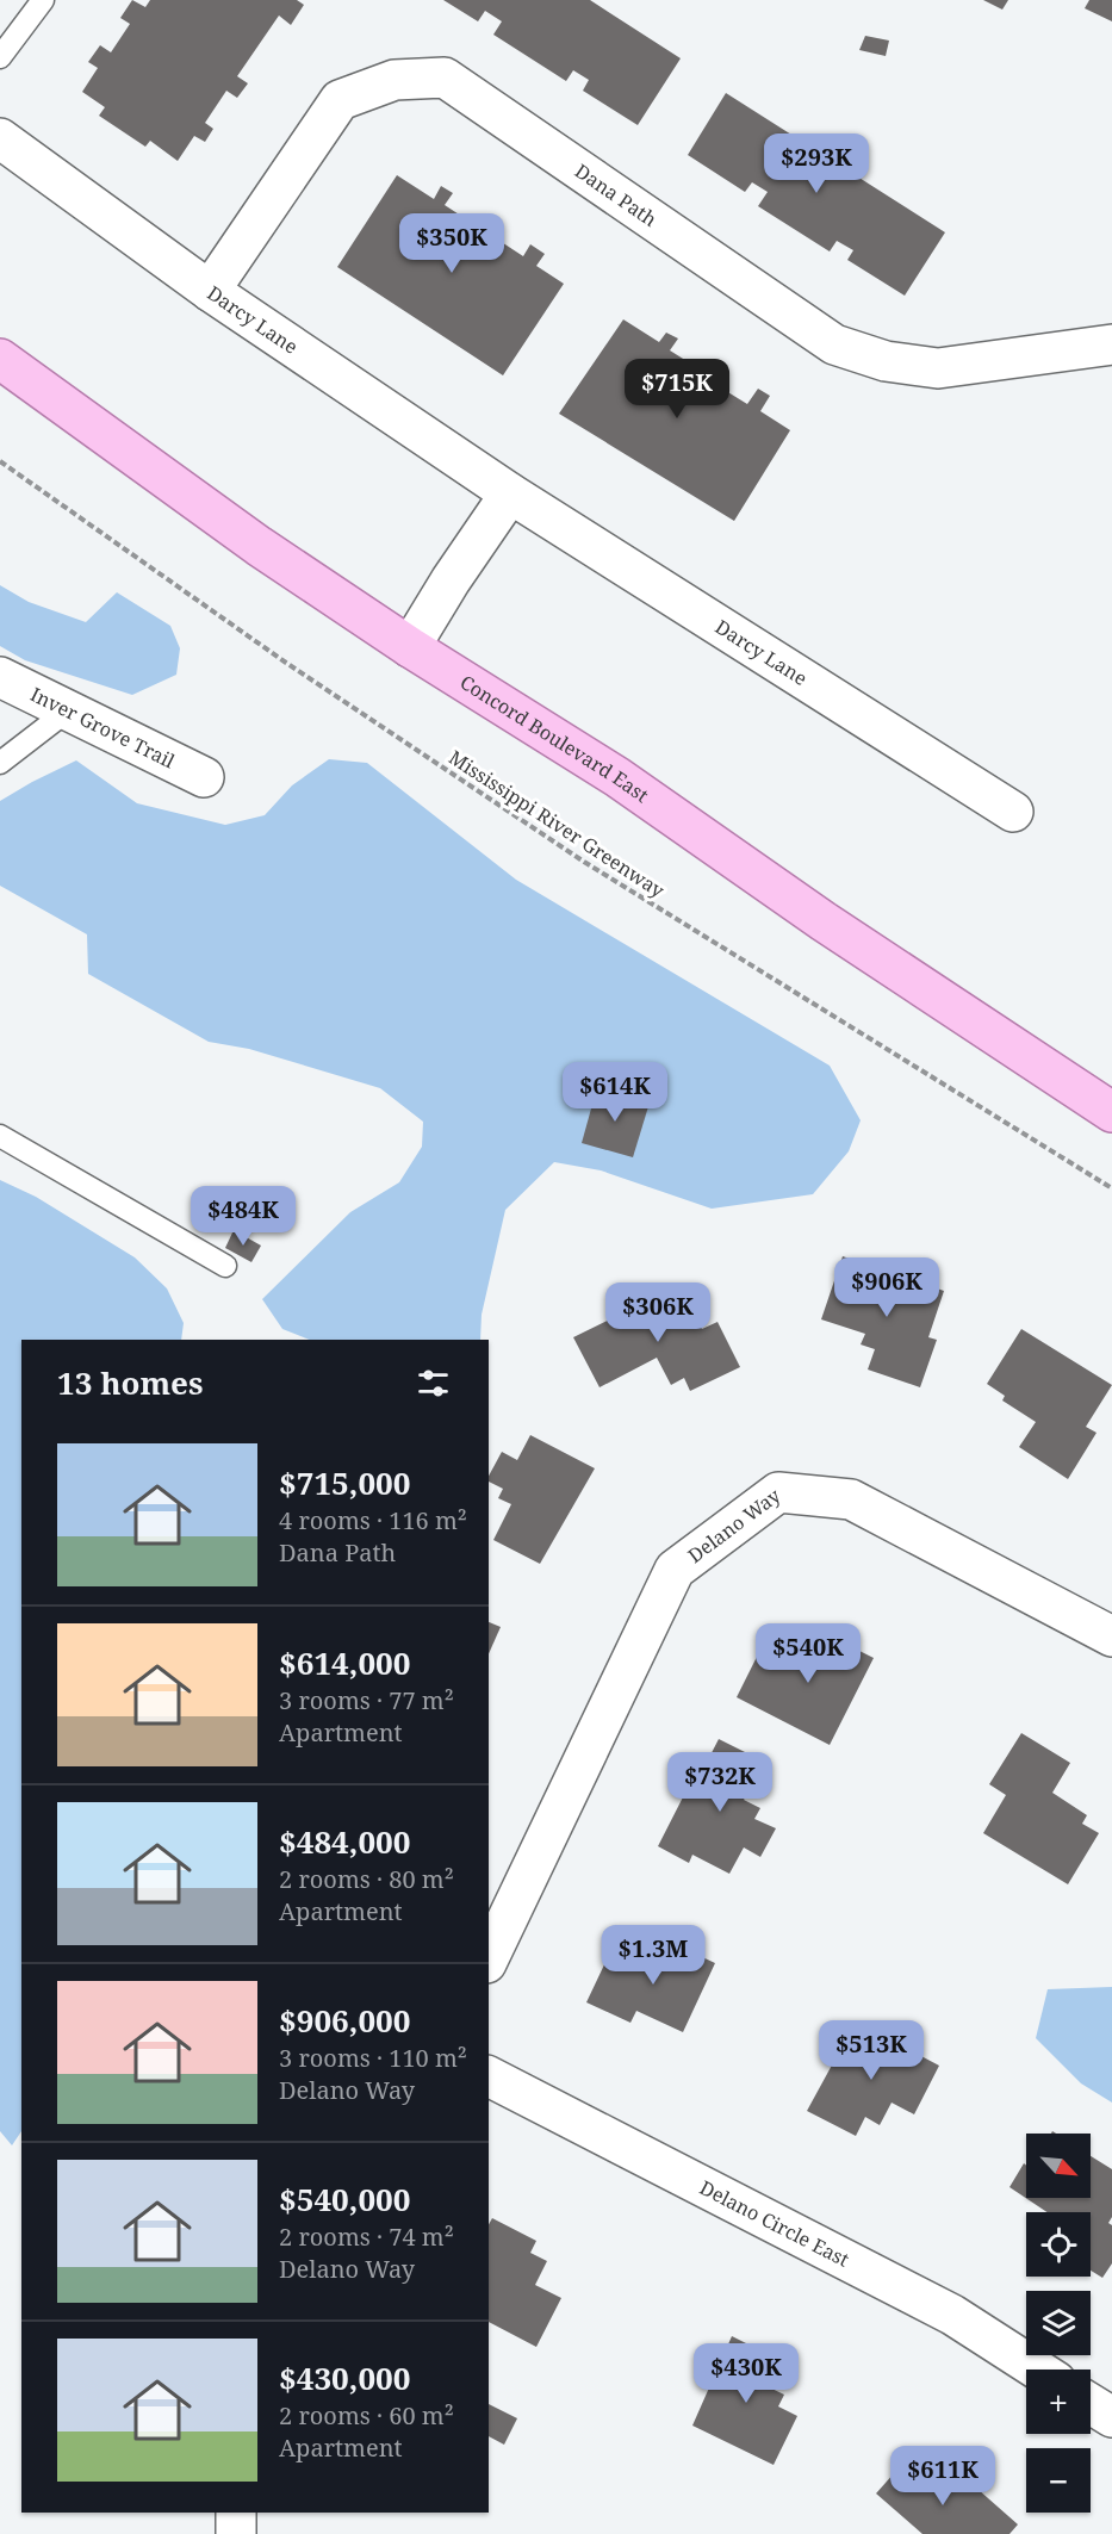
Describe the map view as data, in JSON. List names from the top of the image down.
{
  "streets": {
    "main road": ["Concord Boulevard East"],
    "street": [
      "Dana Path",
      "Darcy Lane",
      "Inver Grove Trail",
      "Delano Way",
      "Delano Circle East"
    ],
    "path": ["Mississippi River Greenway"]
  },
  "crossings": [
    ["Dana Path", "Darcy Lane"]
  ],
  "north": "bottom right",
  "page": {
    "price": [
      "$293K",
      "$350K",
      "$715K",
      "$614K",
      "$484K",
      "$906K",
      "$306K",
      "$540K",
      "$732K",
      "$1.3M",
      "$513K",
      "$430K",
      "$611K"
    ],
    "heading": "13 homes",
    "list": [
      {
        "name": "$715,000",
        "note": "4 rooms · 116 m² · Dana Path"
      },
      {
        "name": "$614,000",
        "note": "3 rooms · 77 m² · Apartment"
      },
      {
        "name": "$484,000",
        "note": "2 rooms · 80 m² · Apartment"
      },
      {
        "name": "$906,000",
        "note": "3 rooms · 110 m² · Delano Way"
      },
      {
        "name": "$540,000",
        "note": "2 rooms · 74 m² · Delano Way"
      },
      {
        "name": "$430,000",
        "note": "2 rooms · 60 m² · Apartment"
      }
    ],
    "map_buttons": ["+", "−"]
  }
}
